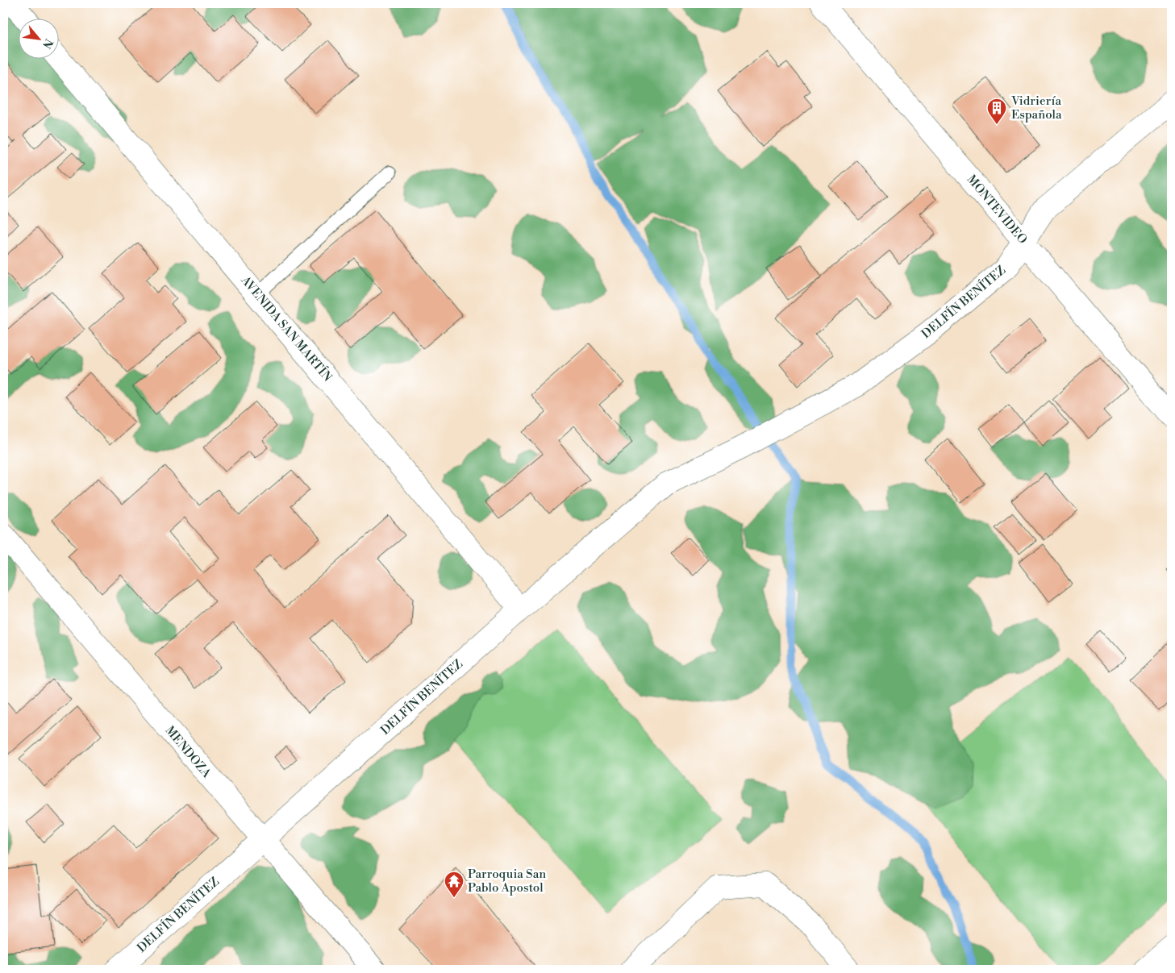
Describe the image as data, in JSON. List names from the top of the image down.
{
  "streets": {
    "street": [
      "MONTEVIDEO",
      "DELFÍN BENÍTEZ",
      "AVENIDA SAN MARTÍN",
      "MENDOZA"
    ]
  },
  "crossings": [
    ["MONTEVIDEO", "DELFÍN BENÍTEZ"],
    ["DELFÍN BENÍTEZ", "AVENIDA SAN MARTÍN"],
    ["DELFÍN BENÍTEZ", "MENDOZA"]
  ],
  "places": {
    "building": ["Vidriería Española"],
    "temple": ["Parroquia San Pablo Apostol"]
  },
  "north": "bottom right"
}
